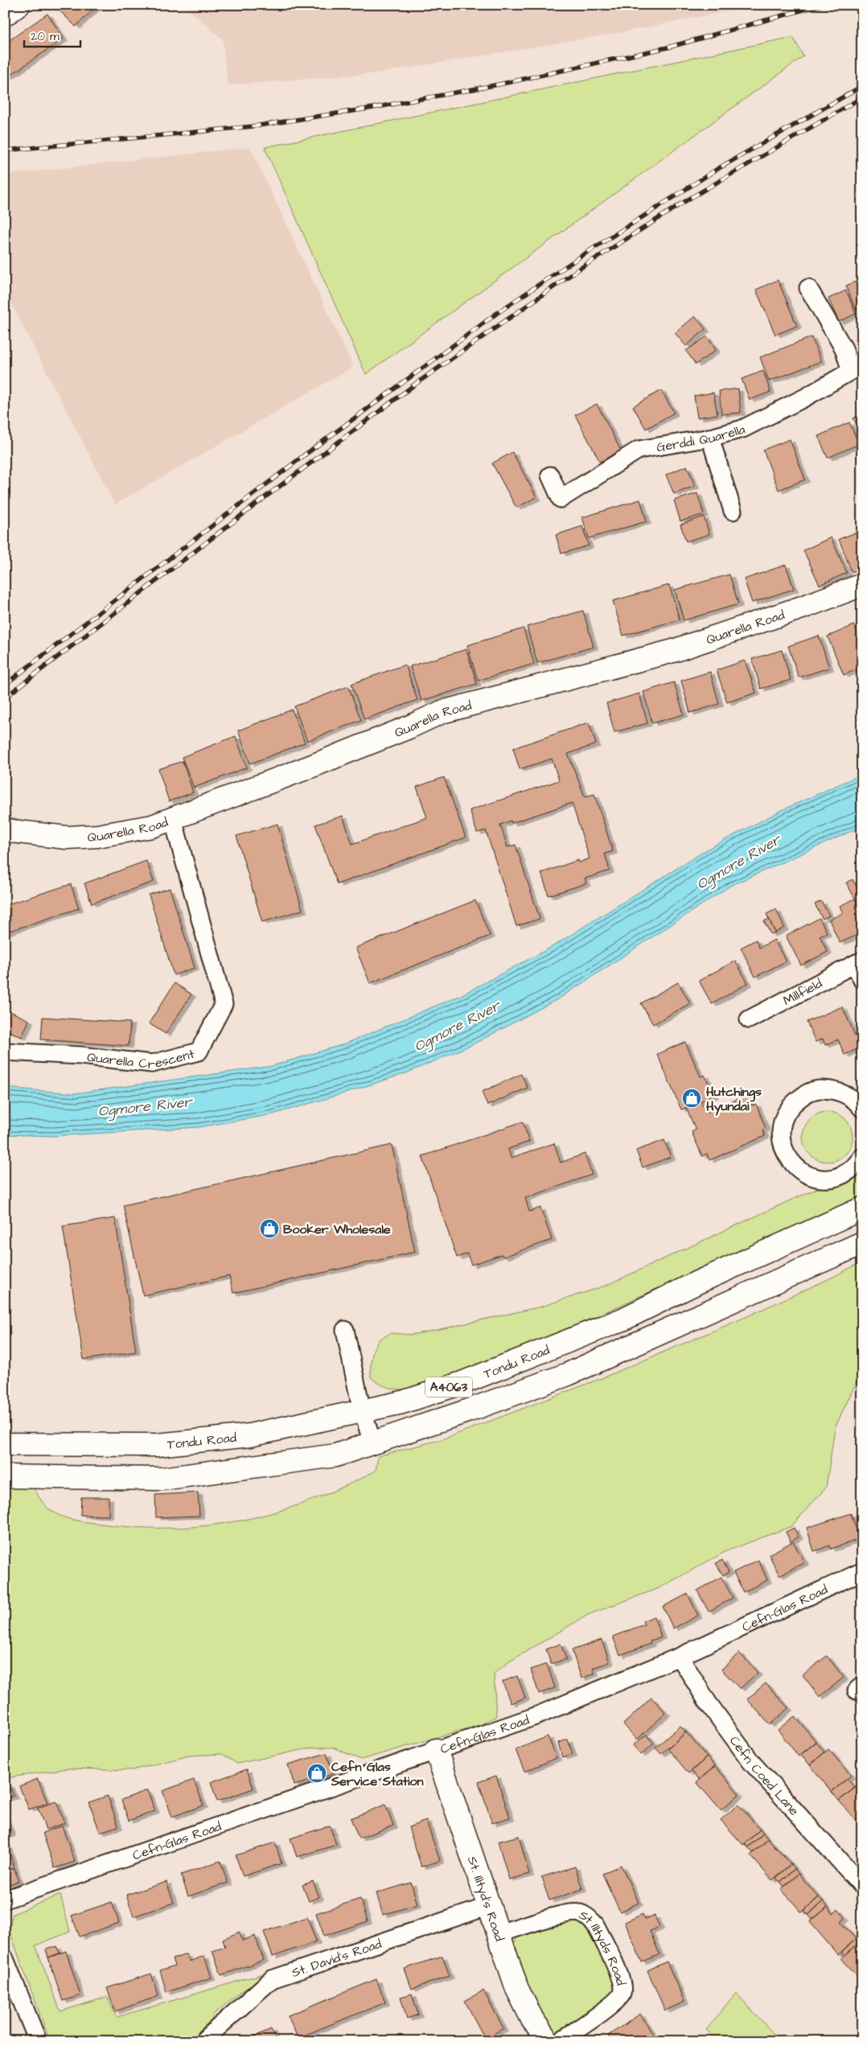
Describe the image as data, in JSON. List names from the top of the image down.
{
  "streets": {
    "main road": [
      "Quarella Road",
      "Tondu Road",
      "A4063",
      "St. Illtyd's Road"
    ],
    "street": [
      "Gerddi Quarella",
      "Millfield",
      "Quarella Crescent",
      "Cefn-Glas Road",
      "Cefn Coed Lane",
      "St Illtyds Road",
      "St. David's Road"
    ]
  },
  "crossings": [
    ["Quarella Road", "Quarella Crescent"],
    ["Cefn-Glas Road", "Cefn Coed Lane"],
    ["Cefn-Glas Road", "St. Illtyd's Road"],
    ["St. Illtyd's Road", "St Illtyds Road"],
    ["St. Illtyd's Road", "St. David's Road"]
  ],
  "water": ["Ogmore River"],
  "places": {
    "shop": ["Hutchings Hyundai", "Booker Wholesale", "Cefn Glas Service Station"]
  },
  "scale_bar": "20 m"
}
